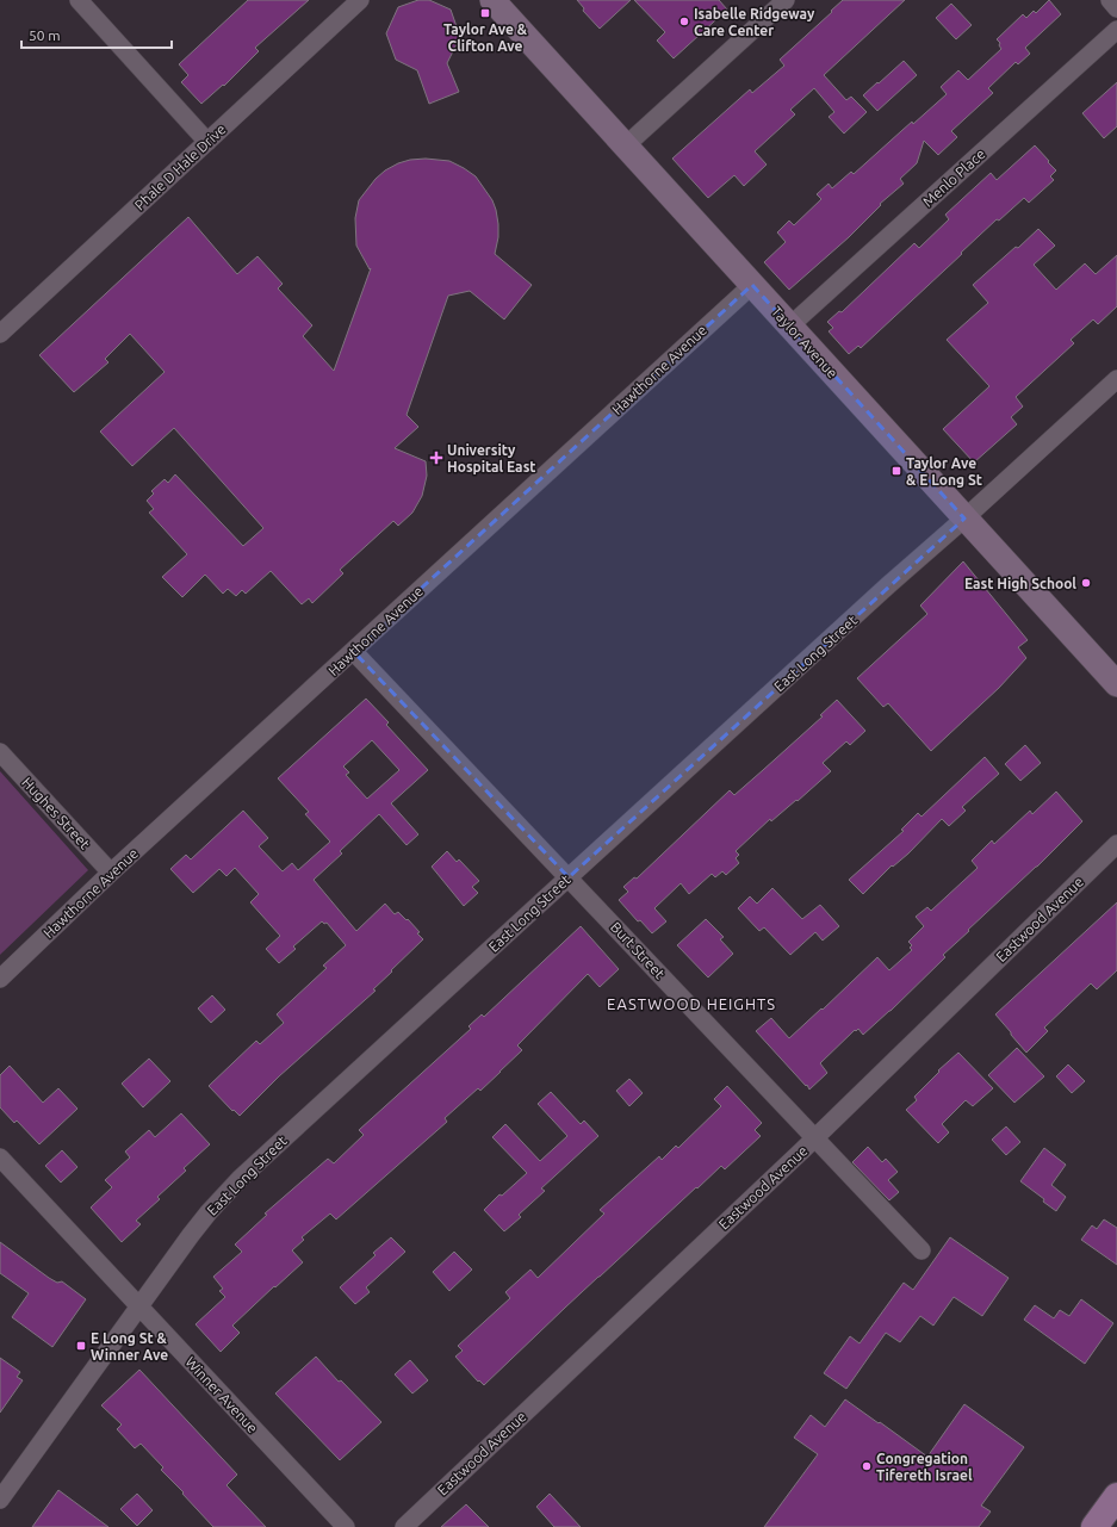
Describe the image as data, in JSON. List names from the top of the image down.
{
  "streets": {
    "main road": ["Taylor Avenue"],
    "street": [
      "Phale D Hale Drive",
      "Menlo Place",
      "Hawthorne Avenue",
      "East Long Street",
      "Hughes Street",
      "Eastwood Avenue",
      "Burt Street",
      "Winner Avenue"
    ]
  },
  "crossings": [
    ["Menlo Place", "Taylor Avenue"],
    ["Taylor Avenue", "Hawthorne Avenue"],
    ["Taylor Avenue", "East Long Street"],
    ["Hawthorne Avenue", "Hughes Street"],
    ["Hawthorne Avenue", "Burt Street"],
    ["East Long Street", "Burt Street"],
    ["East Long Street", "Winner Avenue"],
    ["Eastwood Avenue", "Burt Street"]
  ],
  "districts": ["EASTWOOD HEIGHTS"],
  "places": {
    "transit": ["Taylor Ave & Clifton Ave", "Taylor Ave & E Long St", "E Long St & Winner Ave"],
    "other": ["Isabelle Ridgeway Care Center", "East High School", "Congregation Tifereth Israel"],
    "health": ["University Hospital East"]
  },
  "scale_bar": "50 m"
}
